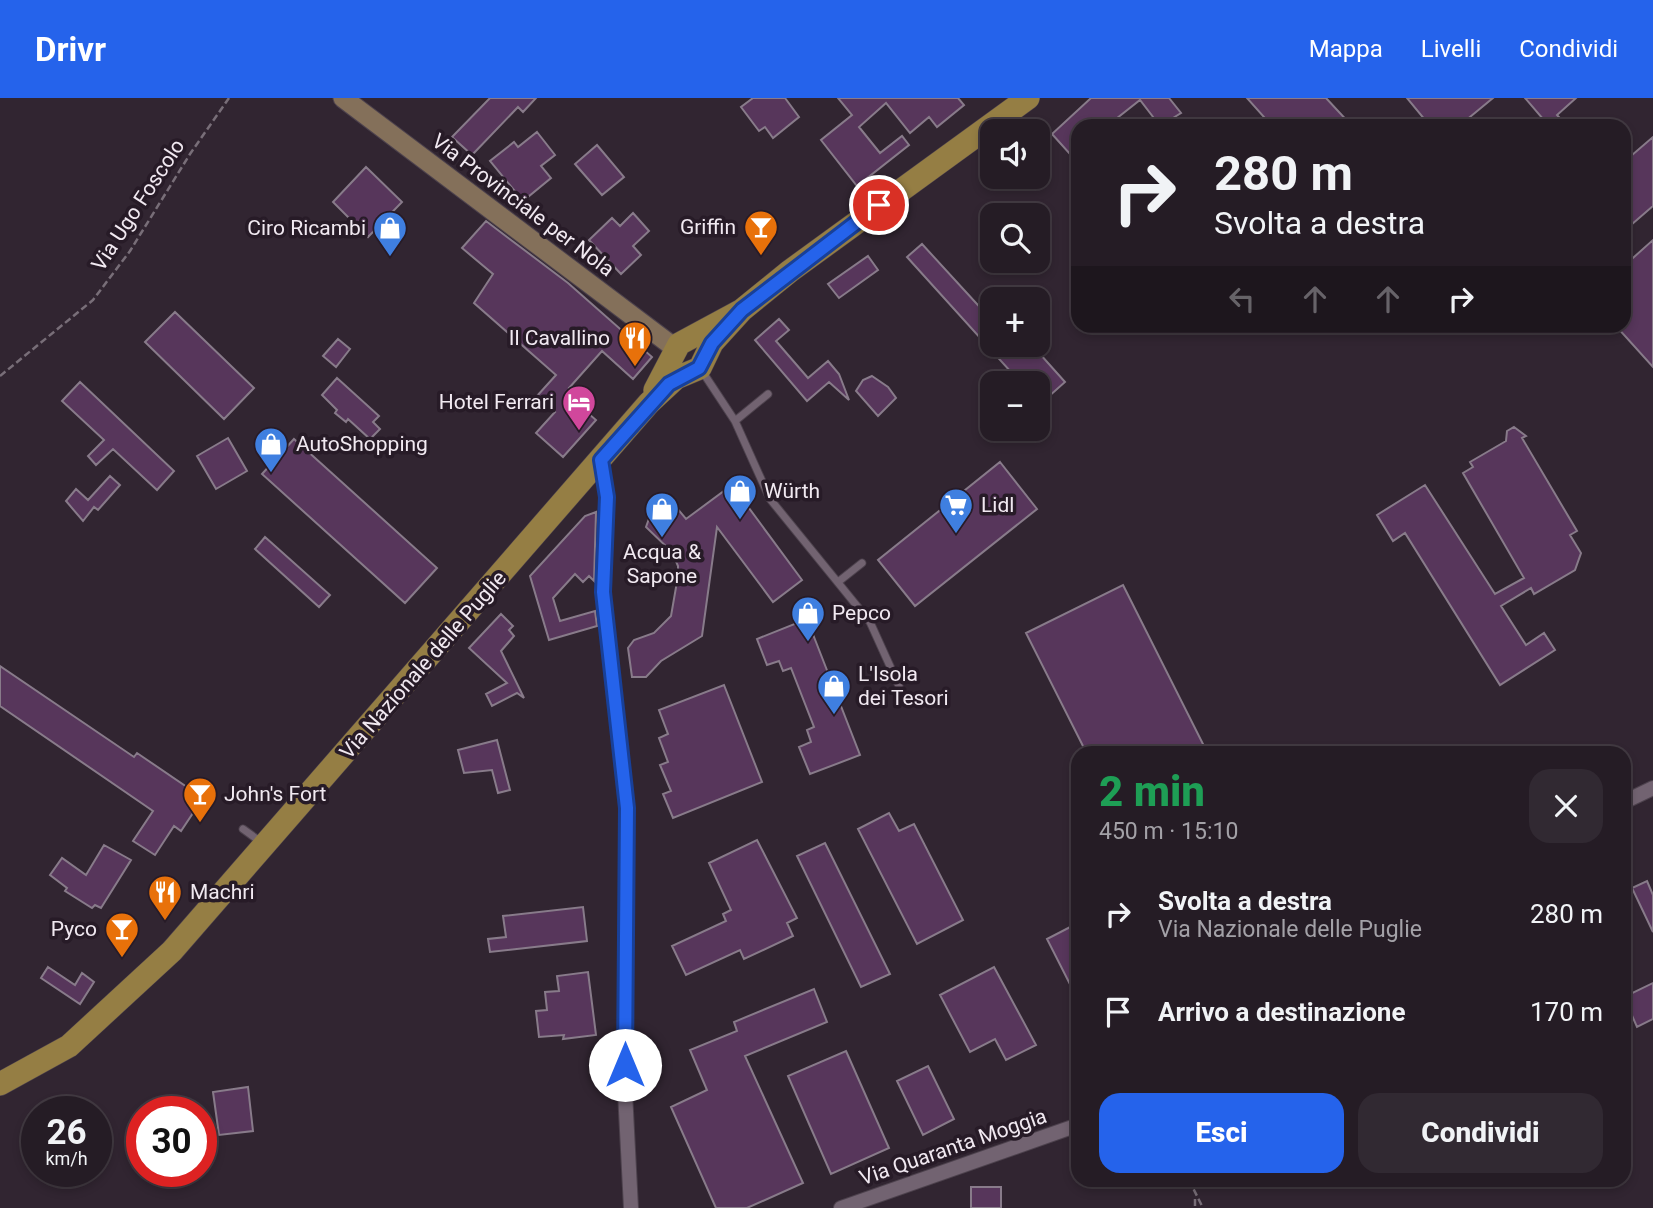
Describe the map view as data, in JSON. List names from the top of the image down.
{
  "streets": {
    "main road": ["Via Nazionale delle Puglie"],
    "street": ["Via Provinciale per Nola", "Via Quaranta Moggia"],
    "path": ["Via Ugo Foscolo"]
  },
  "crossings": [
    ["Via Provinciale per Nola", "Via Nazionale delle Puglie"]
  ],
  "places": {
    "bar": ["Griffin", "John's Fort", "Pyco"],
    "shop": [
      "Ciro Ricambi",
      "AutoShopping",
      "Würth",
      "Acqua & Sapone",
      "Pepco",
      "L'Isola dei Tesori"
    ],
    "restaurant": ["Il Cavallino", "Machri"],
    "hotel": ["Hotel Ferrari"],
    "supermarket": ["Lidl"]
  },
  "page": {
    "header": "Drivr",
    "nav": ["Mappa", "Livelli", "Condividi"],
    "map_buttons": ["+", "−"],
    "turn": ["280 m", "Svolta a destra"],
    "heading": ["2 min", "450 m · 15:10"],
    "list": [
      {
        "name": "Svolta a destra",
        "note": "Via Nazionale delle Puglie",
        "value": "280 m"
      },
      {
        "name": "Arrivo a destinazione",
        "value": "170 m"
      }
    ],
    "buttons": ["Esci", "Condividi"],
    "speed": "26 km/h",
    "limit": "30"
  }
}
